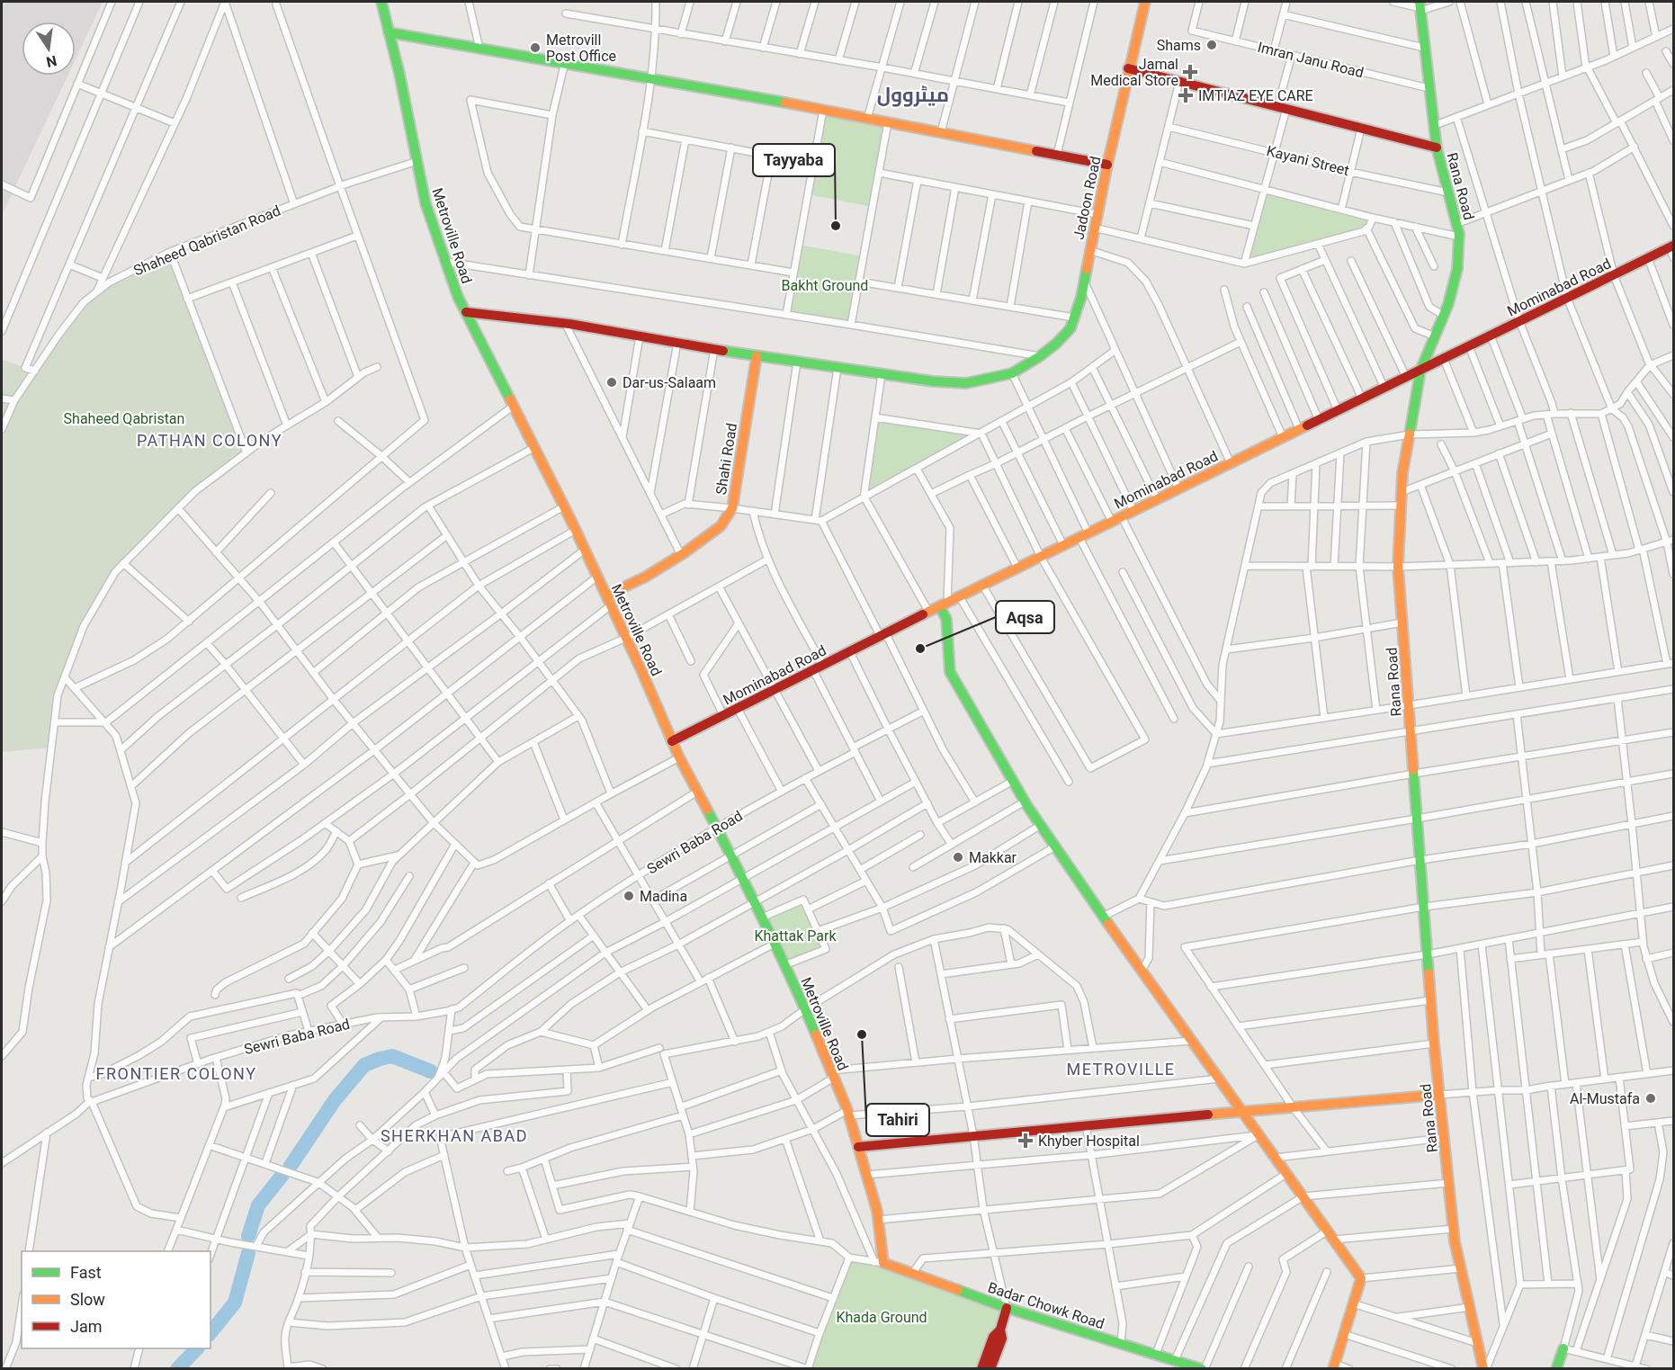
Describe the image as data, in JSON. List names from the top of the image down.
{
  "streets": {
    "street": [
      "Imran Janu Road",
      "Kayani Street",
      "Rana Road",
      "Jadoon Road",
      "Metroville Road",
      "Shaheed Qabristan Road",
      "Mominabad Road",
      "Shahi Road",
      "Sewri Baba Road",
      "Badar Chowk Road"
    ]
  },
  "crossings": [
    ["Imran Janu Road", "Rana Road"],
    ["Kayani Street", "Rana Road"],
    ["Rana Road", "Mominabad Road"],
    ["Jadoon Road", "Metroville Road"],
    ["Jadoon Road", "Shahi Road"],
    ["Metroville Road", "Shaheed Qabristan Road"],
    ["Metroville Road", "Mominabad Road"],
    ["Metroville Road", "Shahi Road"],
    ["Metroville Road", "Sewri Baba Road"],
    ["Metroville Road", "Badar Chowk Road"]
  ],
  "districts": [
    "میٹروول",
    "PATHAN COLONY",
    "METROVILLE",
    "FRONTIER COLONY",
    "SHERKHAN ABAD"
  ],
  "parks": [
    "Bakht Ground",
    "Shaheed Qabristan",
    "Khattak Park",
    "Khada Ground"
  ],
  "places": {
    "other": [
      "Shams",
      "Metrovill Post Office",
      "Tayyaba",
      "Dar-us-Salaam",
      "Aqsa",
      "Makkar",
      "Madina",
      "Tahiri",
      "Al-Mustafa"
    ],
    "health": ["Jamal Medical Store", "IMTIAZ EYE CARE", "Khyber Hospital"]
  },
  "legend": ["Fast", "Slow", "Jam"],
  "north": "bottom"
}
